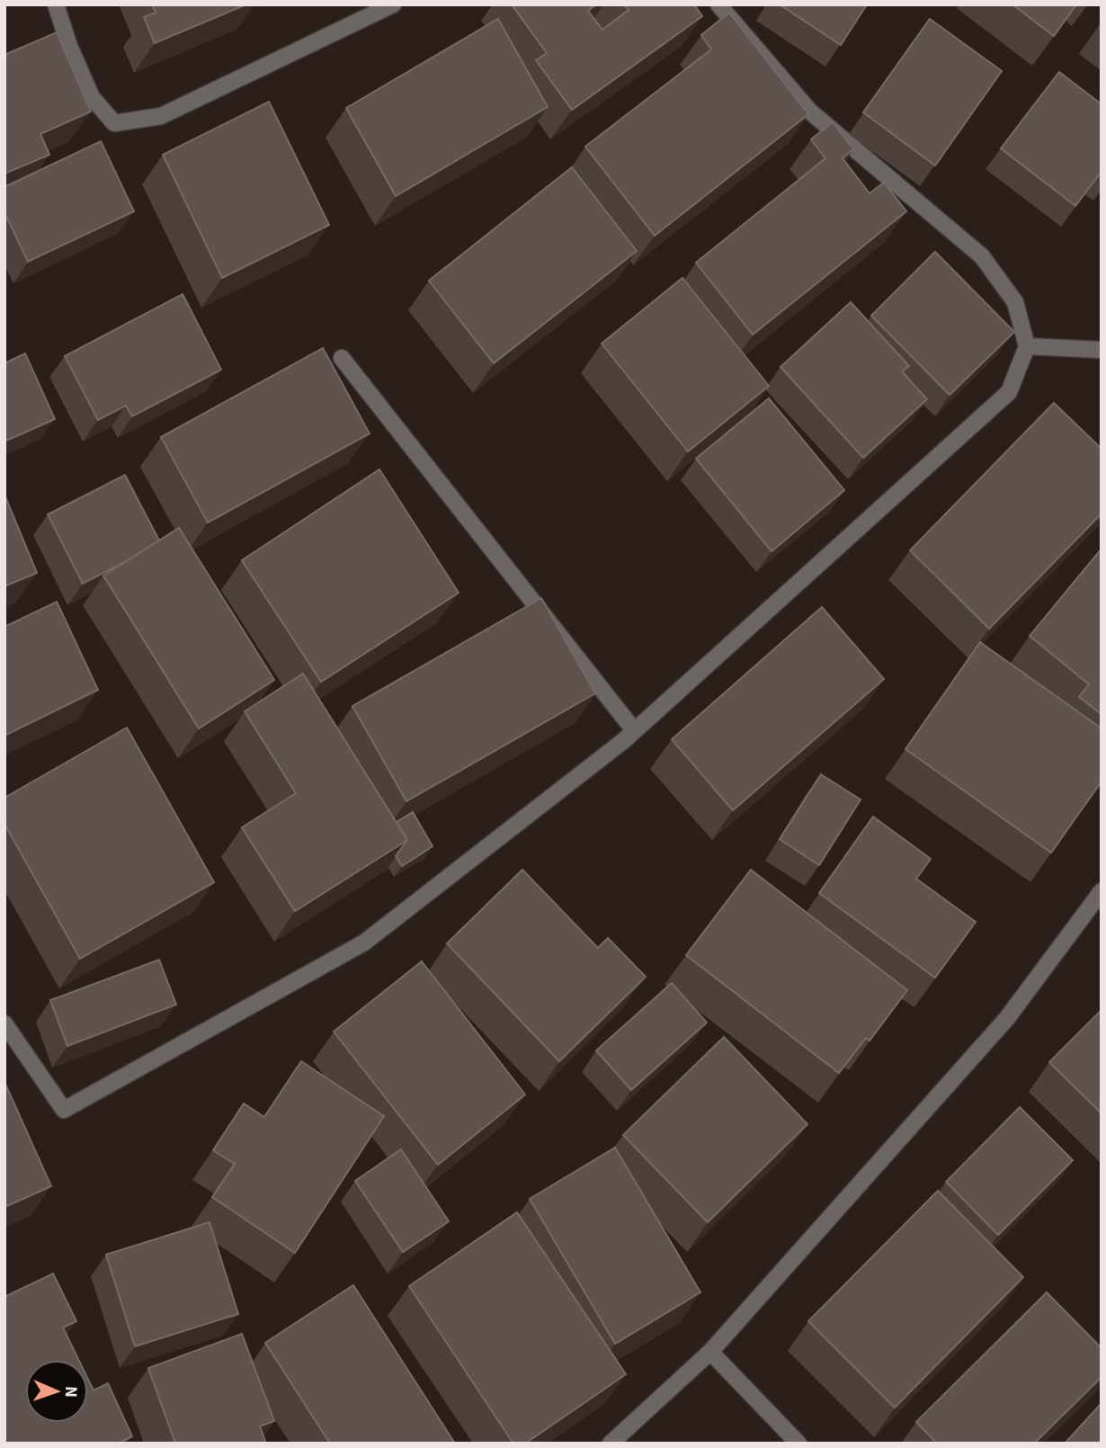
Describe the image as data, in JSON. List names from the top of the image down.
{
  "north": "right"
}
